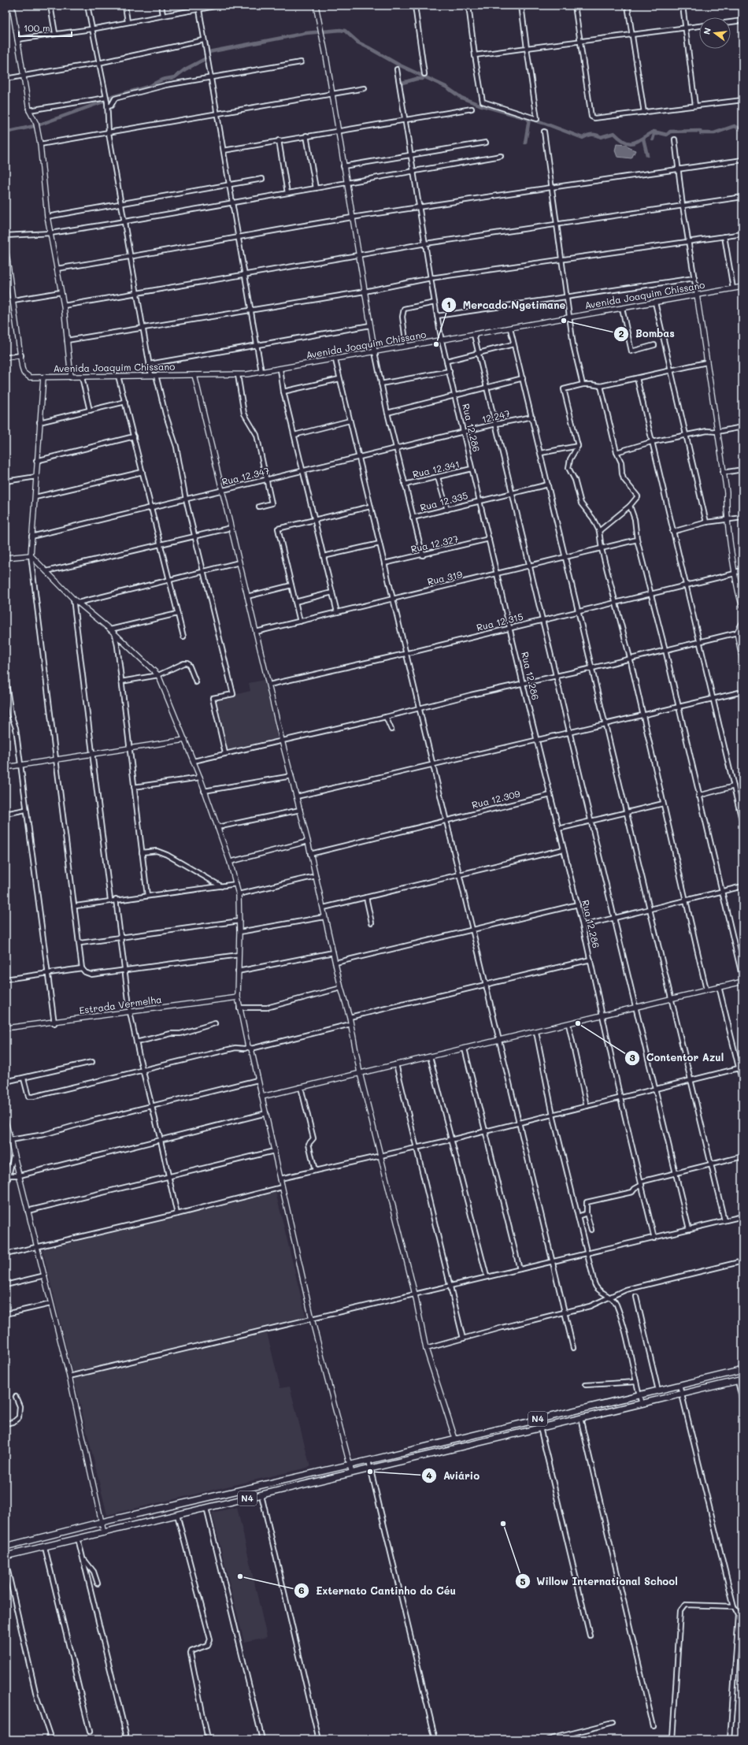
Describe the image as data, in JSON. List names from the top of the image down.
{
  "streets": {
    "highway": ["N4"],
    "street": [
      "Avenida Joaquim Chissano",
      "12.247",
      "Rua 12.286",
      "Rua 12.341",
      "Rua 12.347",
      "Rua 12.335",
      "Rua 12.327",
      "Rua 319",
      "Rua 12.315",
      "Rua 12.309",
      "Estrada Vermelha"
    ]
  },
  "crossings": [
    ["Avenida Joaquim Chissano", "Rua 12.286"],
    ["12.247", "Rua 12.286"],
    ["12.247", "Rua 12.347"],
    ["Rua 12.286", "Rua 12.341"],
    ["Rua 12.286", "Rua 12.347"],
    ["Rua 12.286", "Rua 12.335"],
    ["Rua 12.286", "Rua 12.327"],
    ["Rua 12.286", "Rua 319"],
    ["Rua 12.286", "Rua 12.315"],
    ["Rua 12.286", "Rua 12.309"]
  ],
  "places": [
    "Bombas",
    "Mercado Ngetimane",
    "Contentor Azul",
    "Aviário",
    "Willow International School",
    "Externato Cantinho do Céu"
  ],
  "scale_bar": "100 m",
  "north": "left"
}
